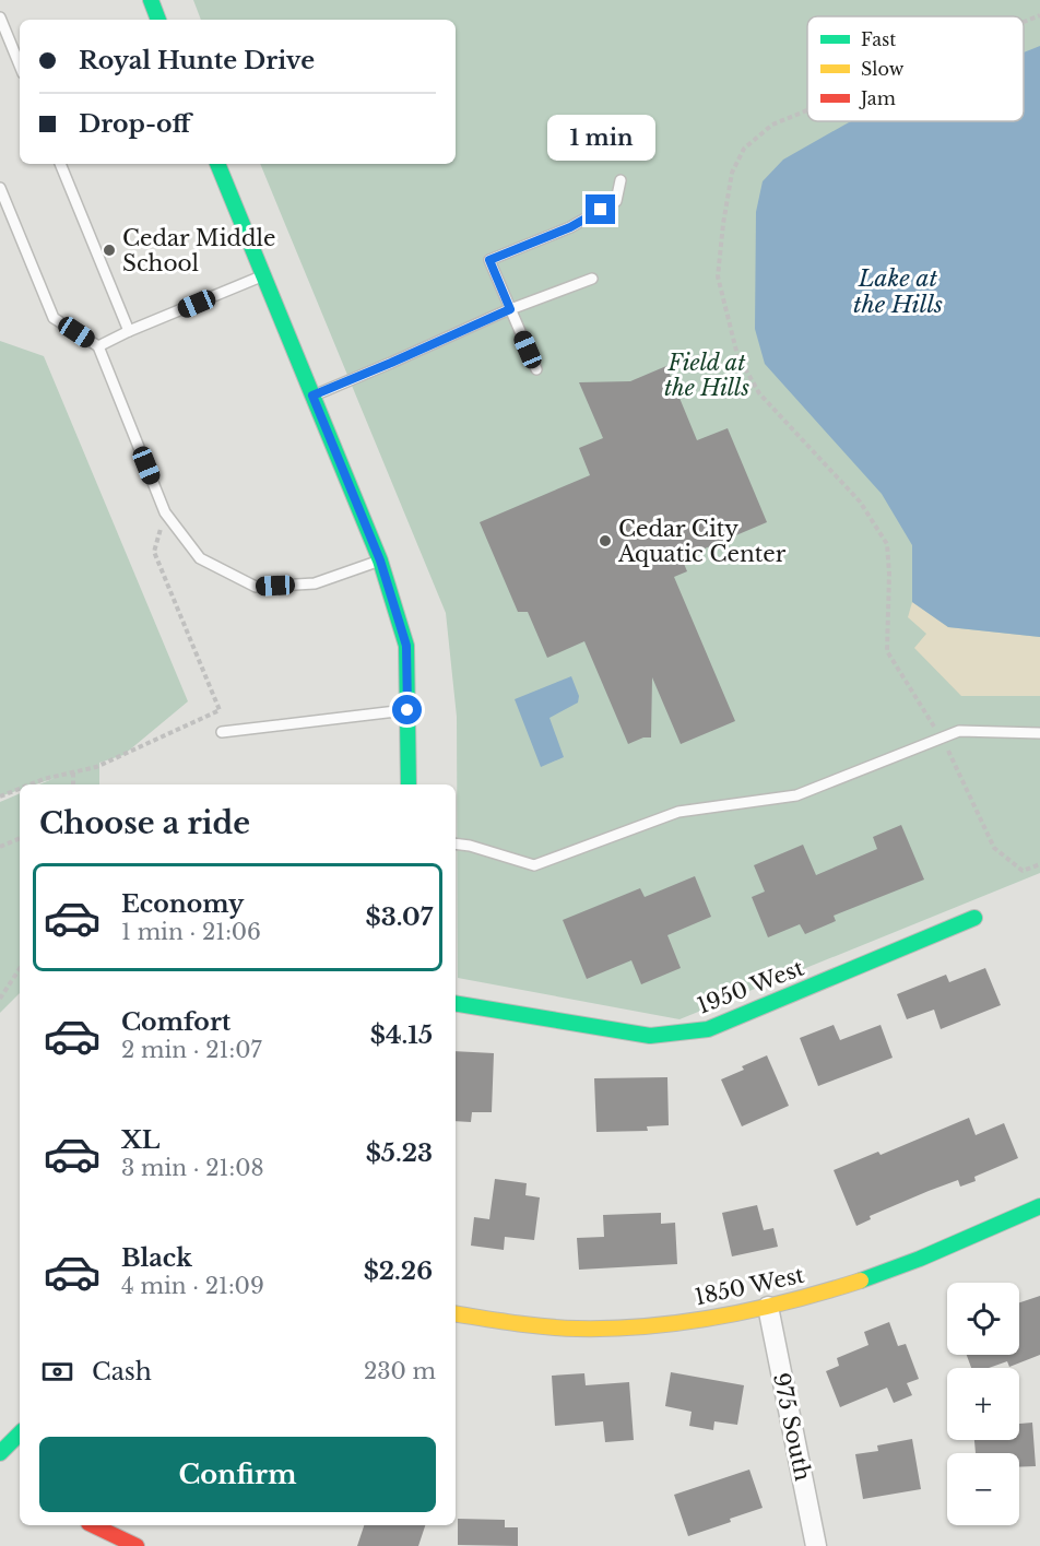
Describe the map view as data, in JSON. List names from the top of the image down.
{
  "streets": {
    "street": ["1950 West", "1850 West", "975 South"]
  },
  "crossings": [
    ["1850 West", "975 South"]
  ],
  "water": ["Lake at the Hills"],
  "parks": ["Field at the Hills"],
  "places": ["Cedar Middle School", "Cedar City Aquatic Center"],
  "legend": ["Fast", "Slow", "Jam"],
  "page": {
    "banner": ["Royal Hunte Drive", "Drop-off"],
    "bubble": "1 min",
    "heading": "Choose a ride",
    "list": [
      {
        "name": "Economy",
        "note": "1 min · 21:06",
        "value": "$3.07"
      },
      {
        "name": "Comfort",
        "note": "2 min · 21:07",
        "value": "$4.15"
      },
      {
        "name": "XL",
        "note": "3 min · 21:08",
        "value": "$5.23"
      },
      {
        "name": "Black",
        "note": "4 min · 21:09",
        "value": "$2.26"
      }
    ],
    "map_buttons": ["+", "−"],
    "pay": ["Cash", "230 m"],
    "buttons": "Confirm"
  }
}
